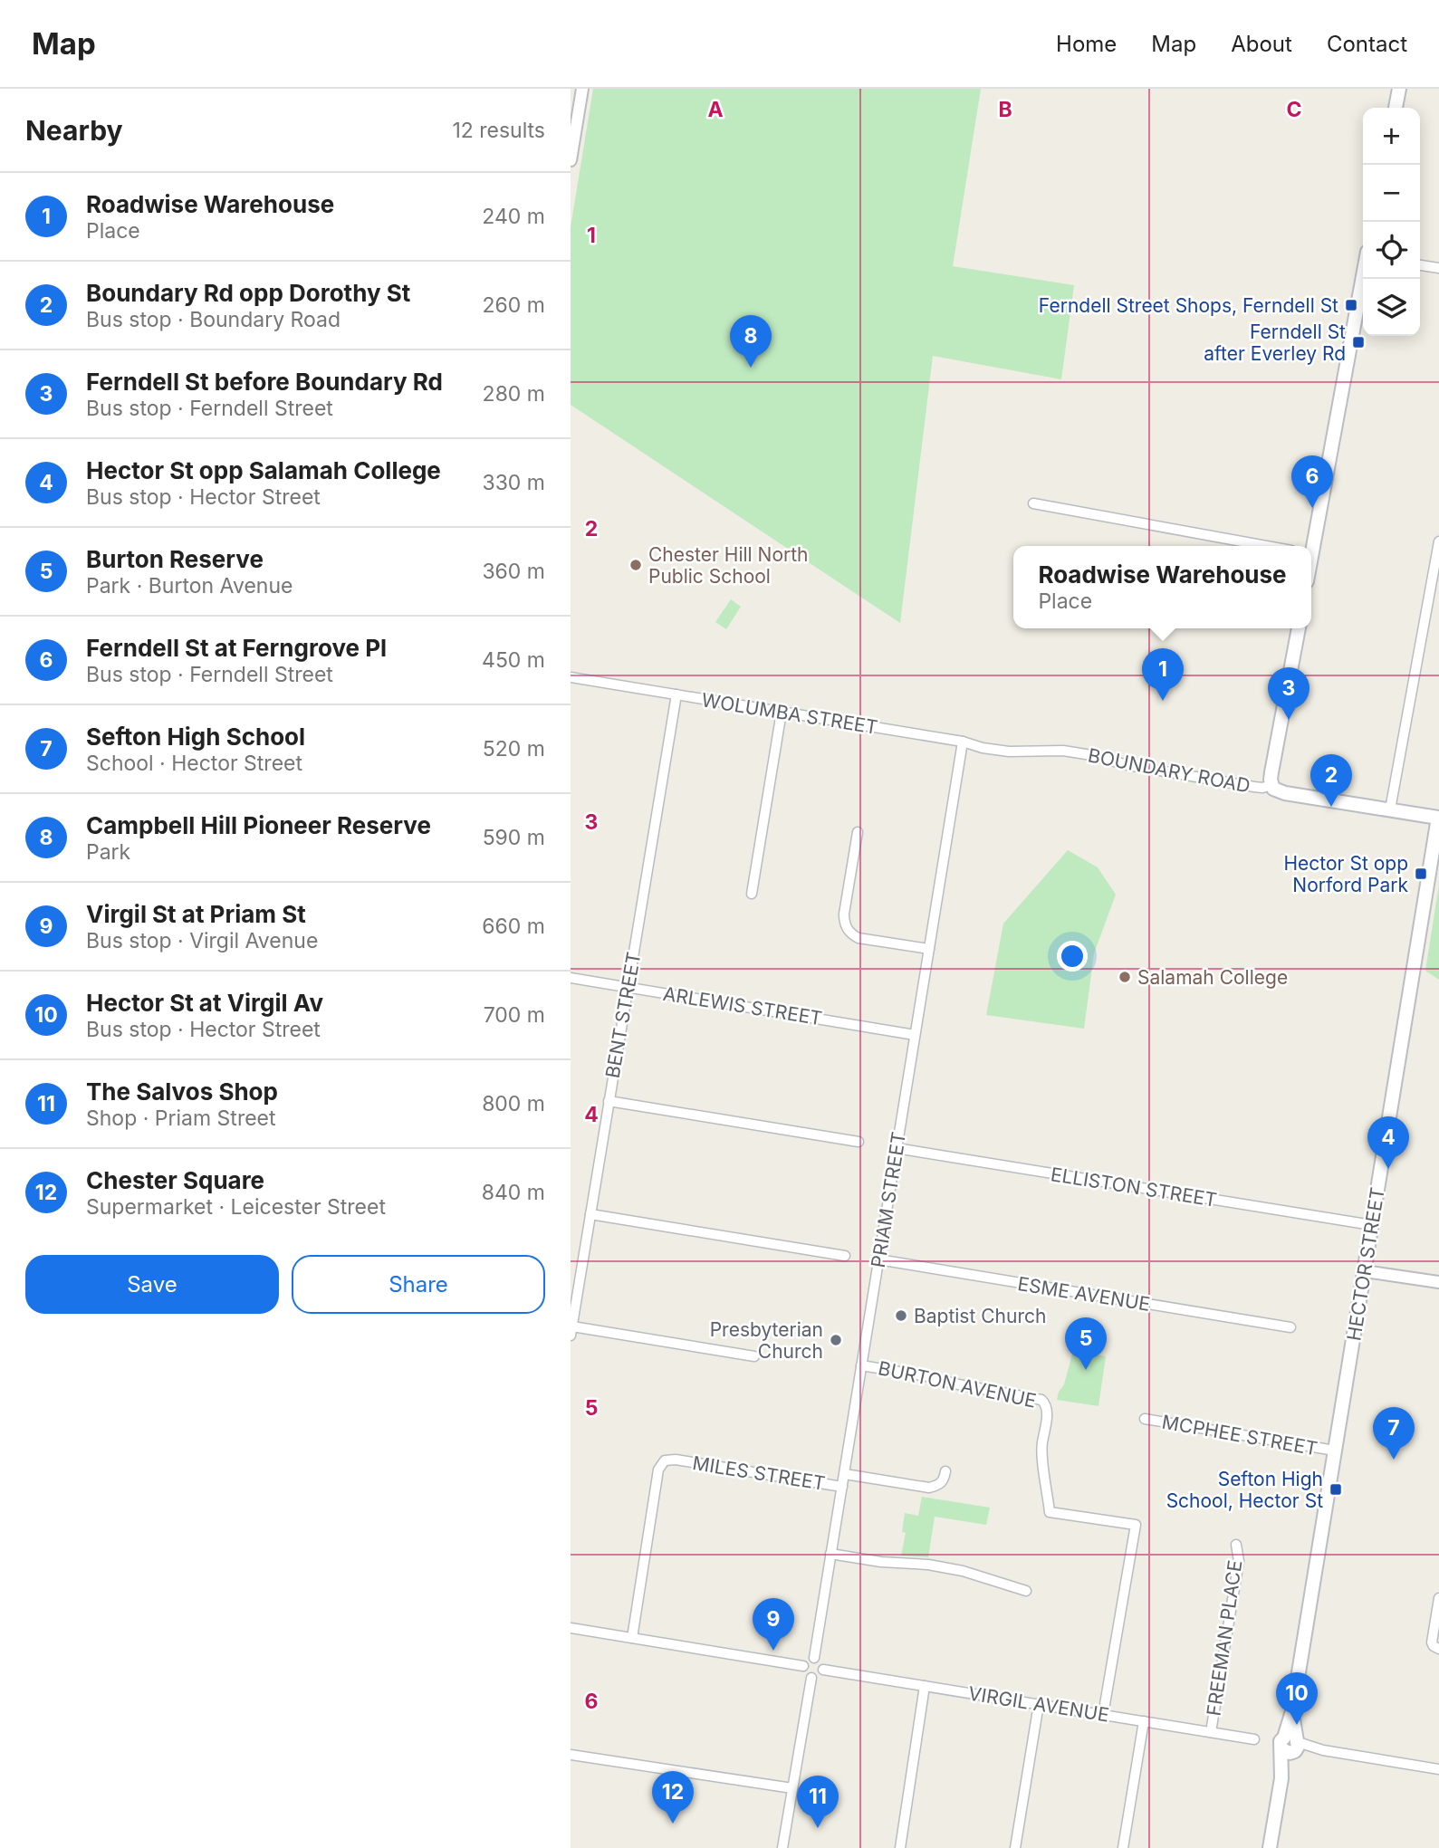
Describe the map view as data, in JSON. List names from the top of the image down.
{
  "streets": {
    "main road": ["BOUNDARY ROAD", "HECTOR STREET"],
    "street": [
      "WOLUMBA STREET",
      "ARLEWIS STREET",
      "BENT STREET",
      "ELLISTON STREET",
      "PRIAM STREET",
      "ESME AVENUE",
      "BURTON AVENUE",
      "MCPHEE STREET",
      "MILES STREET",
      "FREEMAN PLACE",
      "VIRGIL AVENUE"
    ]
  },
  "crossings": [
    ["WOLUMBA STREET", "BOUNDARY ROAD"],
    ["WOLUMBA STREET", "BENT STREET"],
    ["WOLUMBA STREET", "PRIAM STREET"],
    ["BOUNDARY ROAD", "HECTOR STREET"],
    ["ARLEWIS STREET", "BENT STREET"],
    ["ARLEWIS STREET", "PRIAM STREET"],
    ["ELLISTON STREET", "PRIAM STREET"],
    ["ELLISTON STREET", "HECTOR STREET"],
    ["PRIAM STREET", "ESME AVENUE"],
    ["PRIAM STREET", "BURTON AVENUE"],
    ["PRIAM STREET", "MILES STREET"],
    ["PRIAM STREET", "VIRGIL AVENUE"],
    ["HECTOR STREET", "MCPHEE STREET"],
    ["BURTON AVENUE", "VIRGIL AVENUE"],
    ["FREEMAN PLACE", "VIRGIL AVENUE"]
  ],
  "places": {
    "transit": [
      "Ferndell Street Shops, Ferndell St",
      "Ferndell St after Everley Rd",
      "Hector St opp Norford Park",
      "Sefton High School, Hector St"
    ],
    "other": [
      "Chester Hill North Public School",
      "Salamah College",
      "Baptist Church",
      "Presbyterian Church"
    ]
  },
  "page": {
    "header": "Map",
    "nav": [
      "Home",
      "Map",
      "About",
      "Contact"
    ],
    "heading": ["Nearby", "12 results"],
    "map_buttons": ["+", "−"],
    "list": [
      {
        "mark": "1",
        "name": "Roadwise Warehouse",
        "note": "Place",
        "value": "240 m"
      },
      {
        "mark": "2",
        "name": "Boundary Rd opp Dorothy St",
        "note": "Bus stop · Boundary Road",
        "value": "260 m"
      },
      {
        "mark": "3",
        "name": "Ferndell St before Boundary Rd",
        "note": "Bus stop · Ferndell Street",
        "value": "280 m"
      },
      {
        "mark": "4",
        "name": "Hector St opp Salamah College",
        "note": "Bus stop · Hector Street",
        "value": "330 m"
      },
      {
        "mark": "5",
        "name": "Burton Reserve",
        "note": "Park · Burton Avenue",
        "value": "360 m"
      },
      {
        "mark": "6",
        "name": "Ferndell St at Ferngrove Pl",
        "note": "Bus stop · Ferndell Street",
        "value": "450 m"
      },
      {
        "mark": "7",
        "name": "Sefton High School",
        "note": "School · Hector Street",
        "value": "520 m"
      },
      {
        "mark": "8",
        "name": "Campbell Hill Pioneer Reserve",
        "note": "Park",
        "value": "590 m"
      },
      {
        "mark": "9",
        "name": "Virgil St at Priam St",
        "note": "Bus stop · Virgil Avenue",
        "value": "660 m"
      },
      {
        "mark": "10",
        "name": "Hector St at Virgil Av",
        "note": "Bus stop · Hector Street",
        "value": "700 m"
      },
      {
        "mark": "11",
        "name": "The Salvos Shop",
        "note": "Shop · Priam Street",
        "value": "800 m"
      },
      {
        "mark": "12",
        "name": "Chester Square",
        "note": "Supermarket · Leicester Street",
        "value": "840 m"
      }
    ],
    "pins": [
      "8",
      "6",
      "1",
      "3",
      "2",
      "4",
      "5",
      "7",
      "9",
      "10",
      "12",
      "11"
    ],
    "popup": ["Roadwise Warehouse", "Place"],
    "buttons": ["Save", "Share"]
  },
  "grid": {
    "columns": ["A", "B", "C"],
    "rows": [
      "1",
      "2",
      "3",
      "4",
      "5",
      "6"
    ]
  }
}
